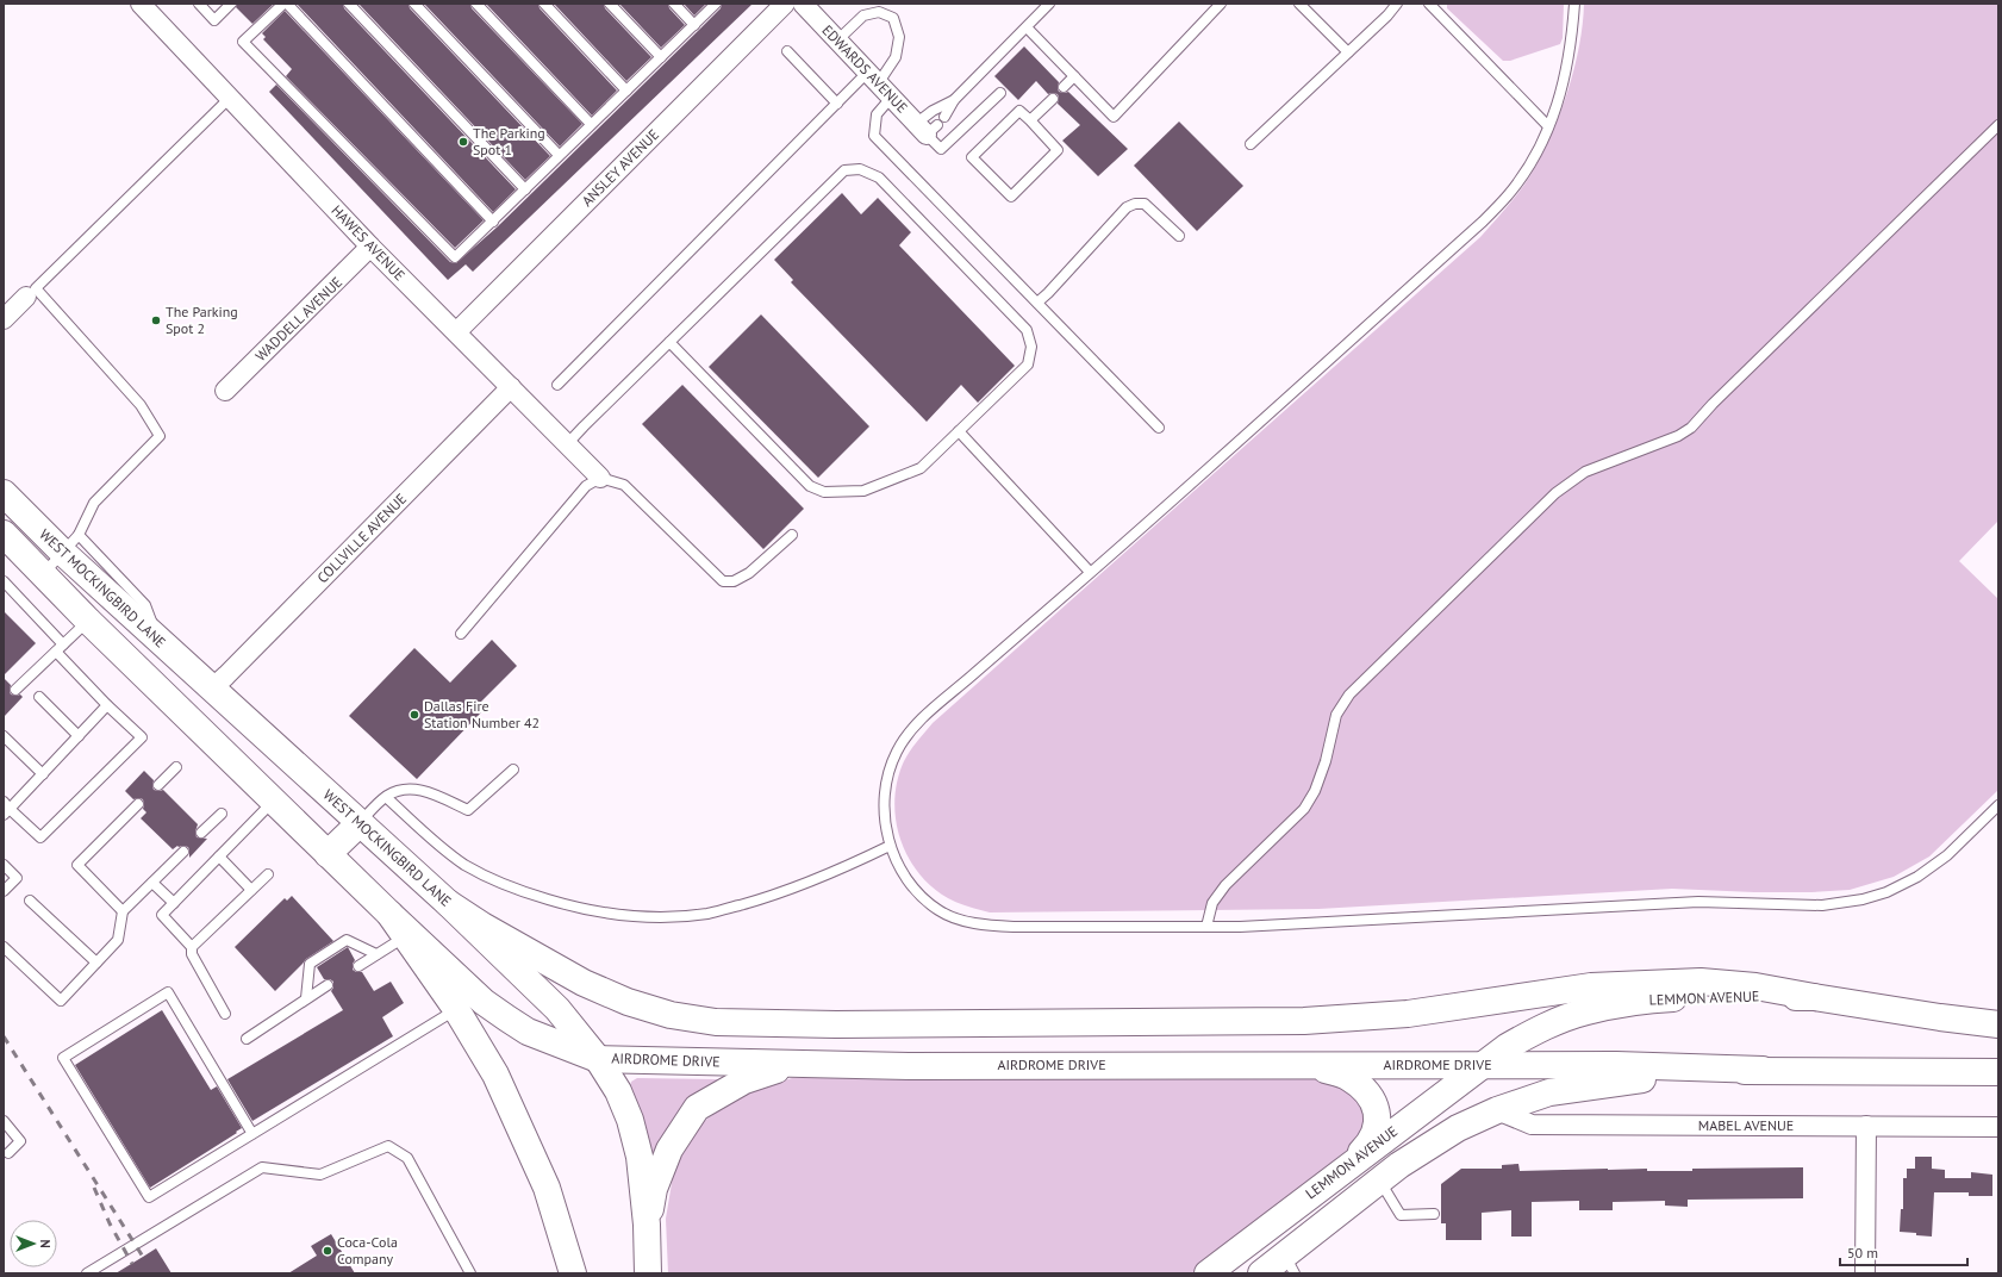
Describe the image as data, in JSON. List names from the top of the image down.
{
  "streets": {
    "main road": ["WEST MOCKINGBIRD LANE", "LEMMON AVENUE", "AIRDROME DRIVE"],
    "street": [
      "EDWARDS AVENUE",
      "ANSLEY AVENUE",
      "HAWES AVENUE",
      "WADDELL AVENUE",
      "COLLVILLE AVENUE",
      "MABEL AVENUE"
    ]
  },
  "crossings": [
    ["ANSLEY AVENUE", "HAWES AVENUE"],
    ["HAWES AVENUE", "WADDELL AVENUE"],
    ["HAWES AVENUE", "COLLVILLE AVENUE"],
    ["COLLVILLE AVENUE", "WEST MOCKINGBIRD LANE"],
    ["WEST MOCKINGBIRD LANE", "AIRDROME DRIVE"],
    ["LEMMON AVENUE", "AIRDROME DRIVE"]
  ],
  "places": [
    "The Parking Spot 1",
    "The Parking Spot 2",
    "Dallas Fire Station Number 42",
    "Coca-Cola Company"
  ],
  "scale_bar": "50 m",
  "north": "right"
}
